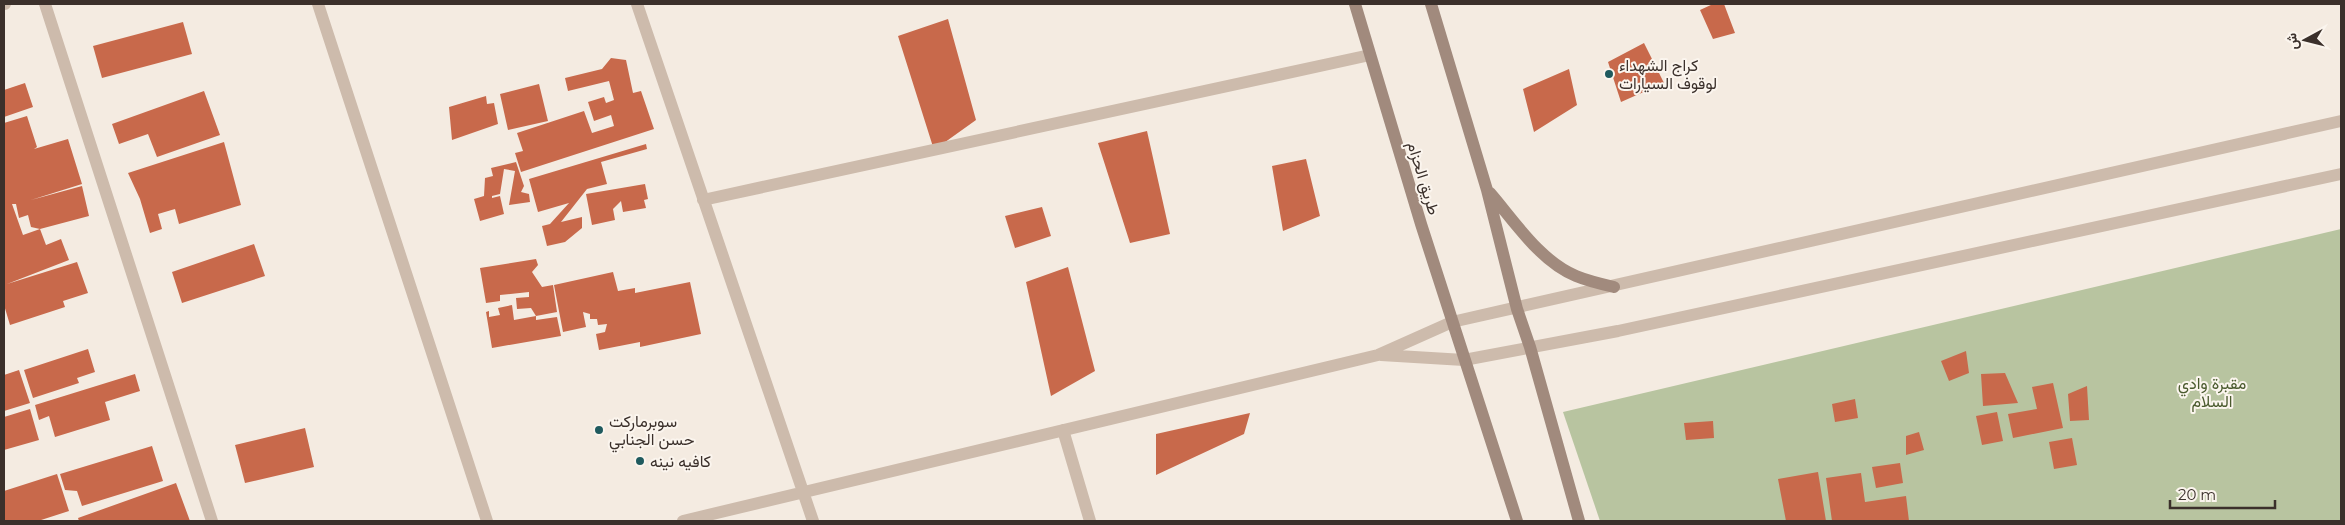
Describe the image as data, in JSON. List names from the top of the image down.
{
  "streets": {
    "main road": ["طريق الحزام"]
  },
  "parks": ["مقبرة وادي السلام"],
  "places": ["كراج الشهداء لوقوف السيارات", "سوبرماركت حسن الجنابي", "كافيه نينه"],
  "scale_bar": "20 m",
  "north": "left"
}
